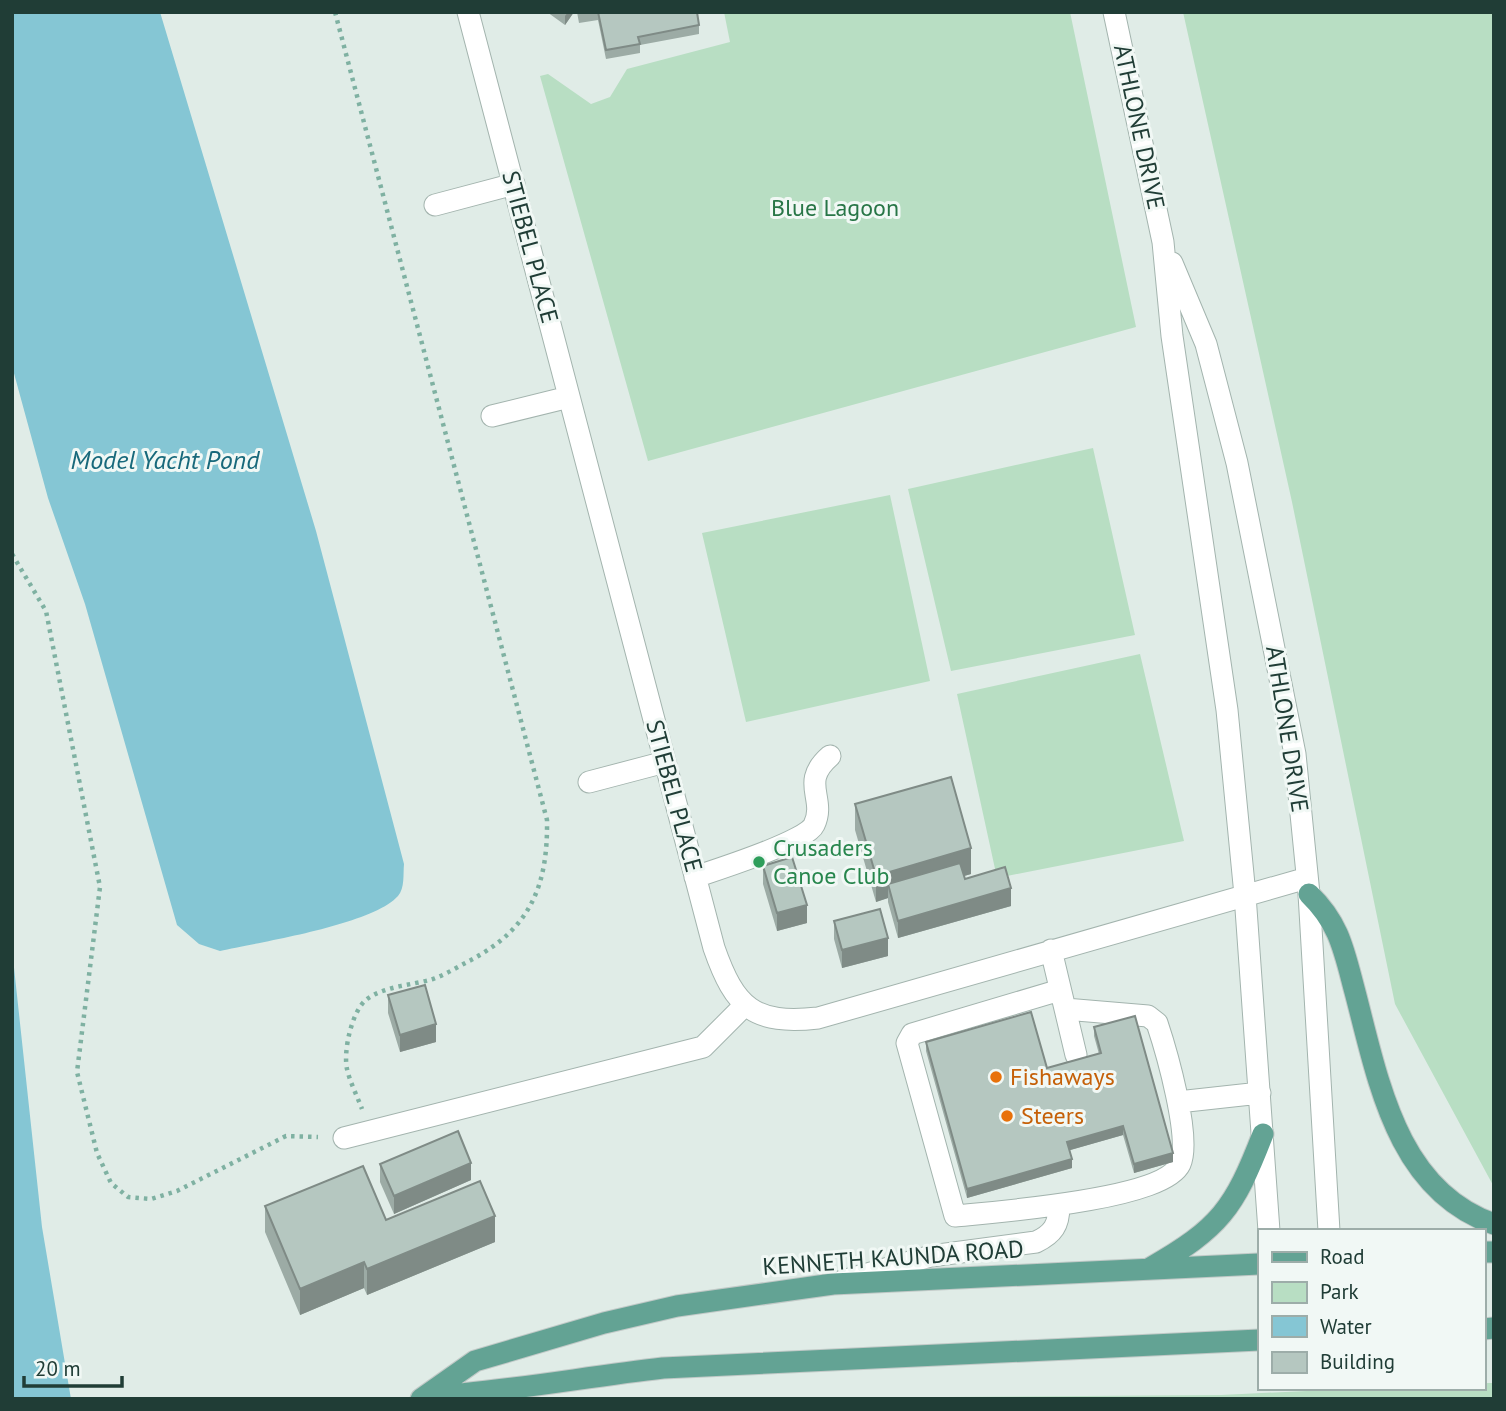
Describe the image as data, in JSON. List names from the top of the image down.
{
  "streets": {
    "main road": ["KENNETH KAUNDA ROAD"],
    "street": ["ATHLONE DRIVE", "STIEBEL PLACE"]
  },
  "water": ["Model Yacht Pond"],
  "parks": ["Blue Lagoon"],
  "places": ["Crusaders Canoe Club", "Fishaways", "Steers"],
  "legend": [
    "Road",
    "Park",
    "Water",
    "Building"
  ],
  "scale_bar": "20 m"
}
